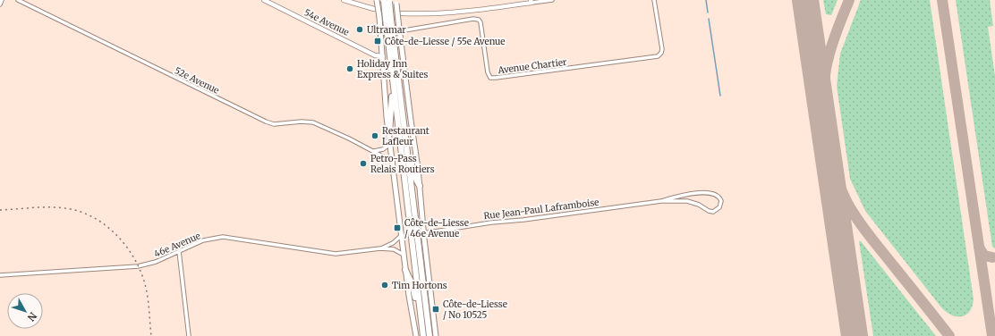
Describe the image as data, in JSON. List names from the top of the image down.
{
  "streets": {
    "street": [
      "54e Avenue",
      "Avenue Chartier",
      "52e Avenue",
      "Rue Jean-Paul Laframboise",
      "46e Avenue"
    ]
  },
  "places": {
    "other": [
      "Ultramar",
      "Holiday Inn Express & Suites",
      "Restaurant Lafleur",
      "Petro-Pass Relais Routiers",
      "Tim Hortons"
    ],
    "transit": ["Côte-de-Liesse / 55e Avenue", "Côte-de-Liesse / 46e Avenue", "Côte-de-Liesse / No 10525"]
  },
  "north": "bottom right"
}
